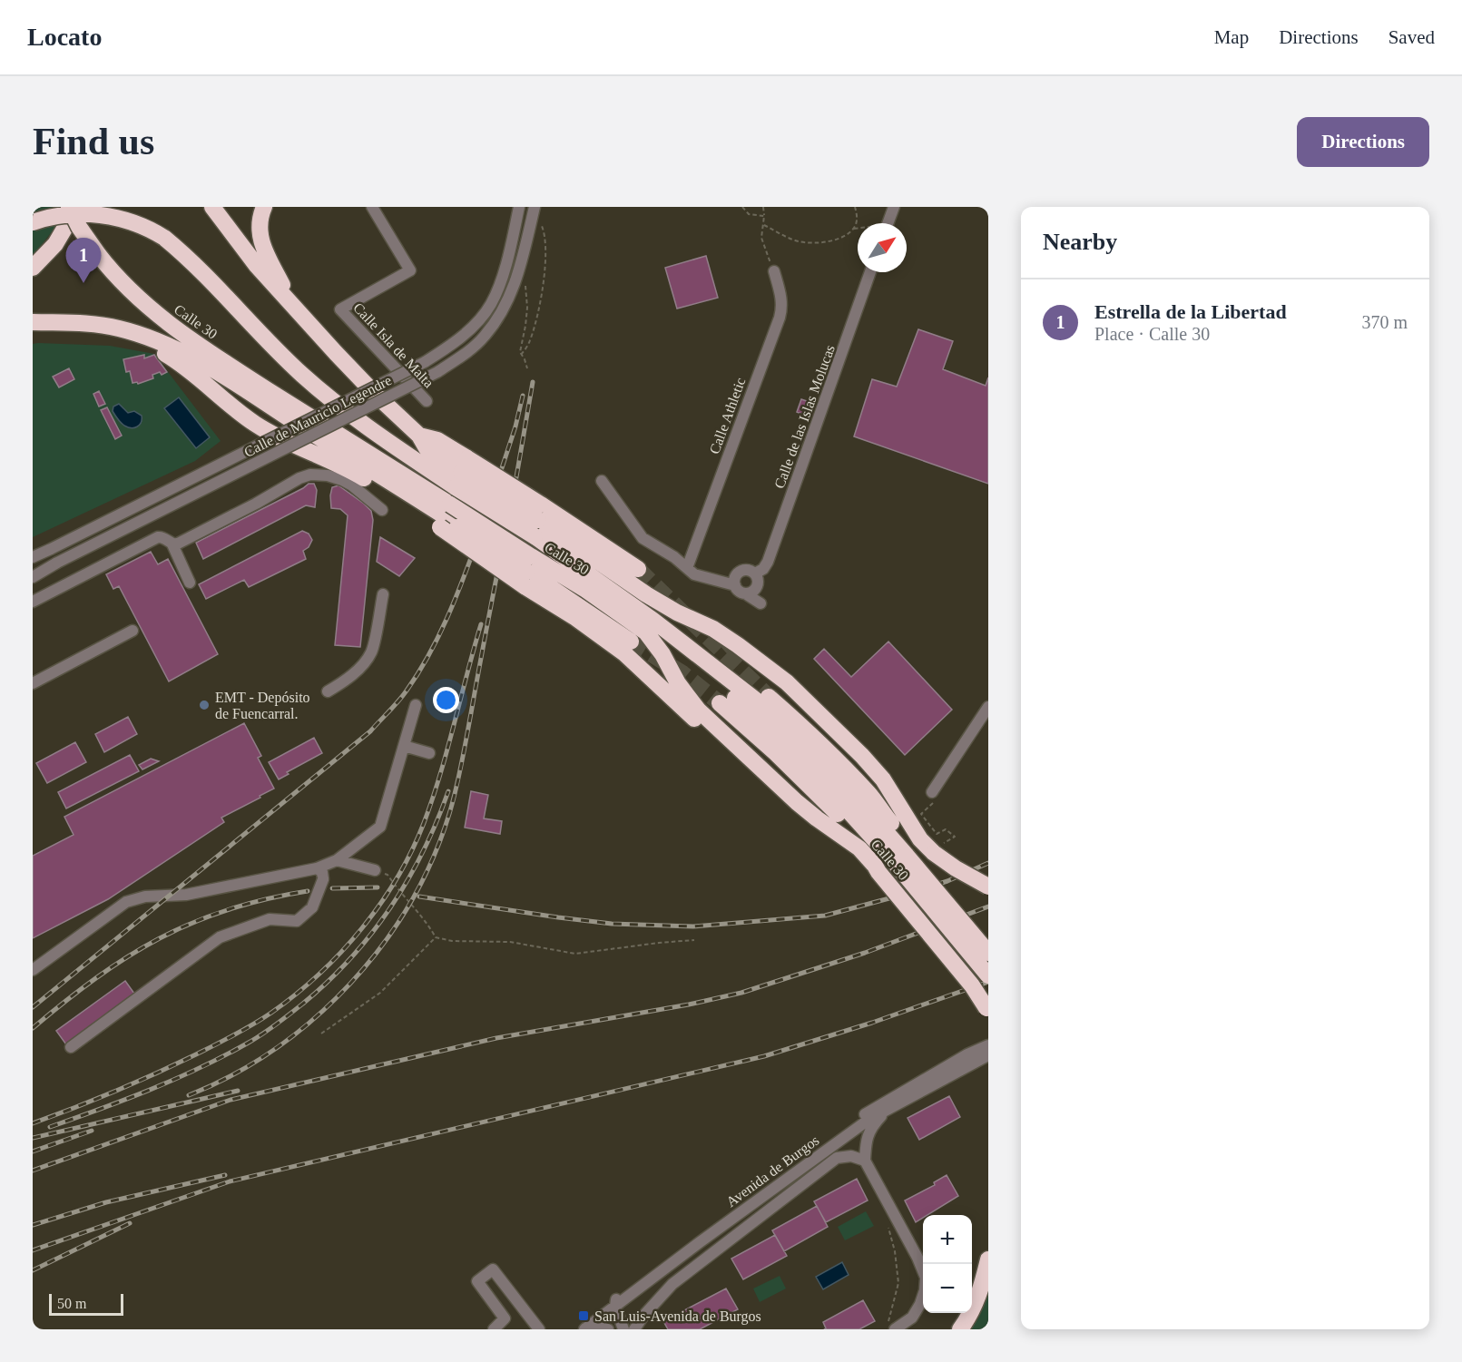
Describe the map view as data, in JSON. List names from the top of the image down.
{
  "streets": {
    "highway": ["Calle 30"],
    "street": [
      "Calle Isla de Malta",
      "Calle de Mauricio Legendre",
      "Calle Athletic",
      "Calle de las Islas Molucas",
      "Avenida de Burgos"
    ]
  },
  "places": {
    "other": ["EMT - Depósito de Fuencarral."],
    "transit": ["San Luis-Avenida de Burgos"]
  },
  "scale_bar": "50 m",
  "north": "top right",
  "page": {
    "header": "Locato",
    "nav": ["Map", "Directions", "Saved"],
    "buttons": "Directions",
    "title": "Find us",
    "heading": "Nearby",
    "pins": "1",
    "list": [
      {
        "mark": "1",
        "name": "Estrella de la Libertad",
        "note": "Place · Calle 30",
        "value": "370 m"
      }
    ],
    "map_buttons": ["+", "−"],
    "scale": "50 m"
  }
}
